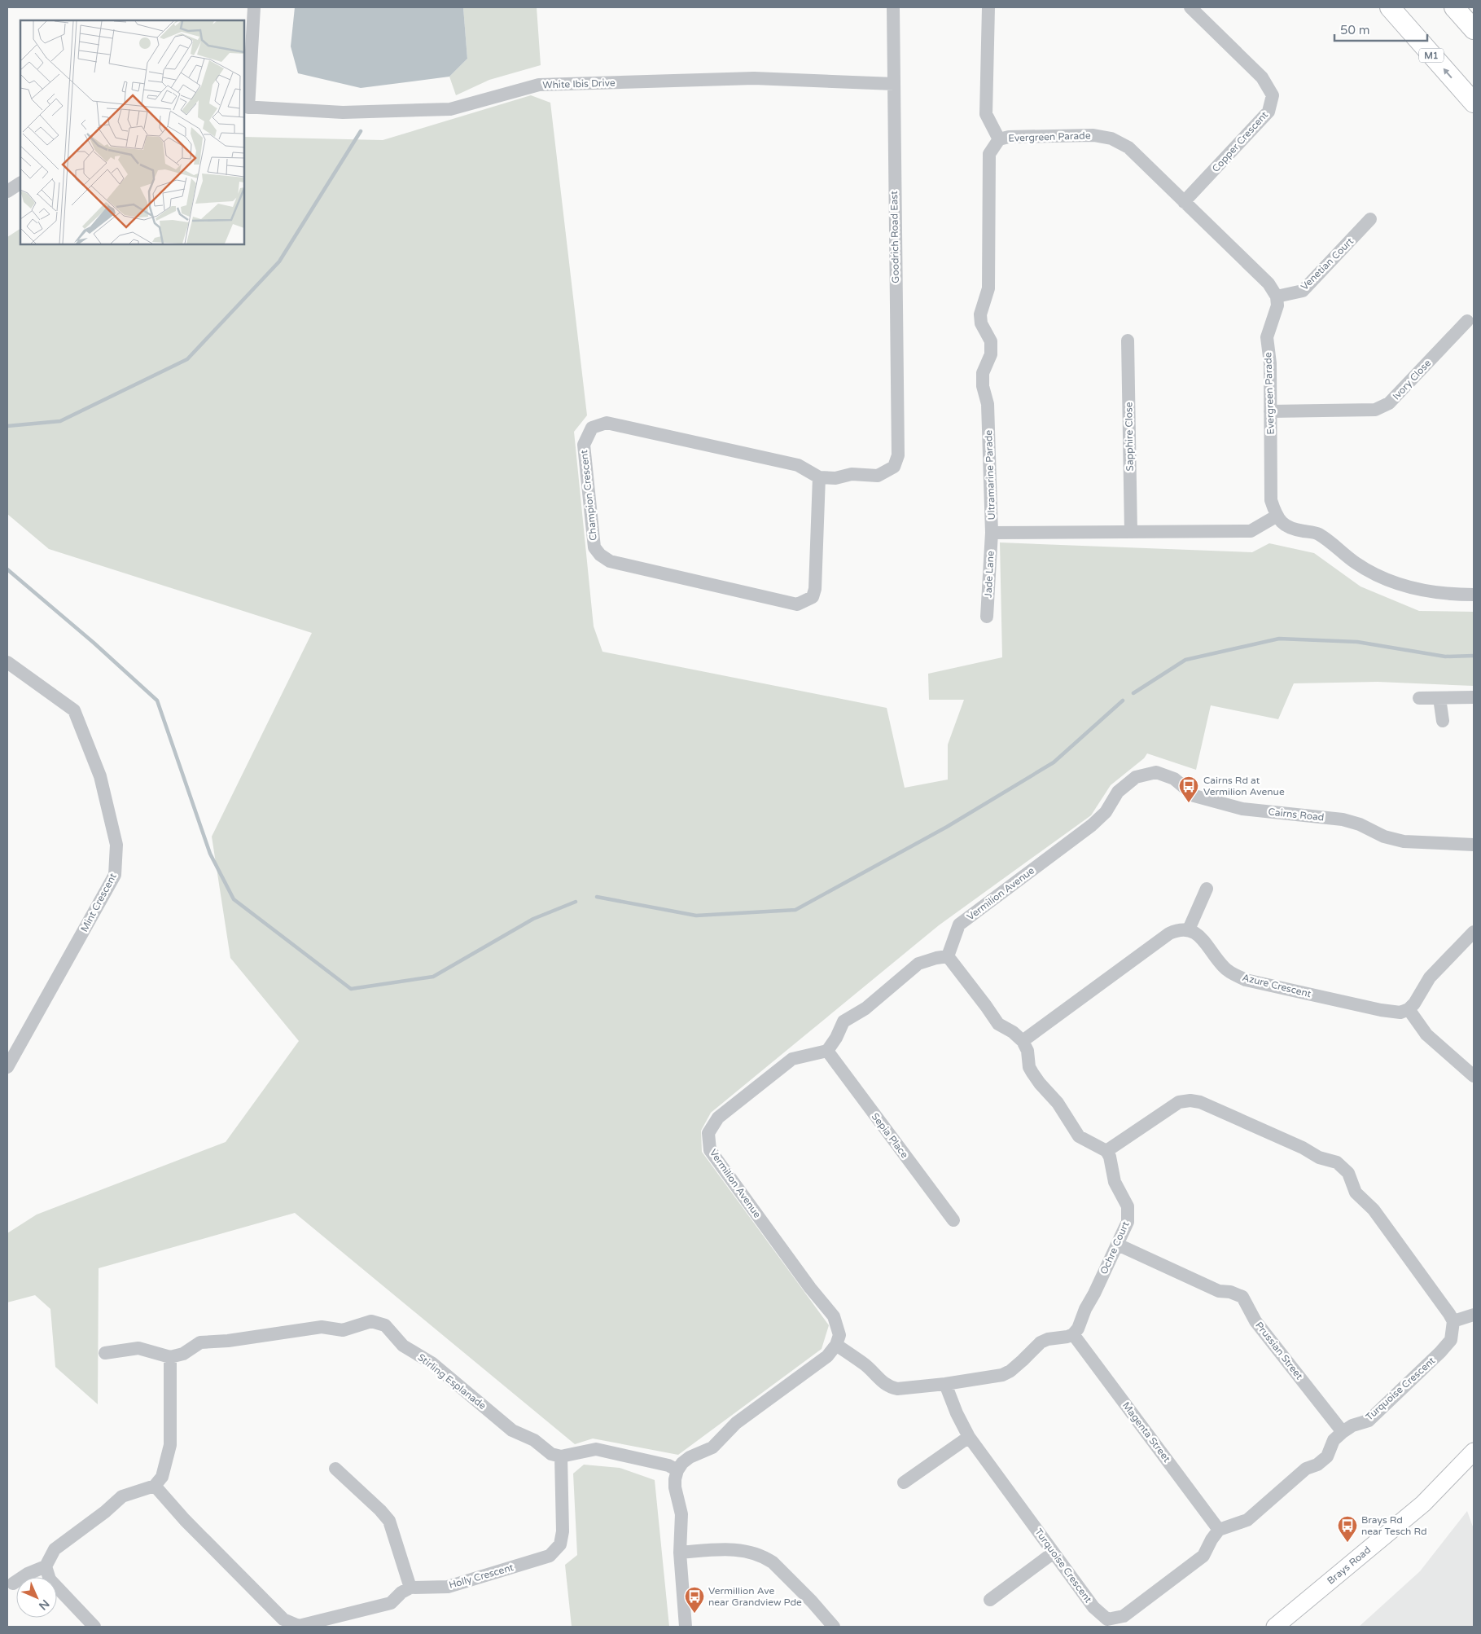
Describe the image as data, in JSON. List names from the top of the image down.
{
  "streets": {
    "highway": ["M1"],
    "main road": ["Brays Road"],
    "street": [
      "White Ibis Drive",
      "Evergreen Parade",
      "Copper Crescent",
      "Goodrich Road East",
      "Venetian Court",
      "Ivory Close",
      "Sapphire Close",
      "Ultramarine Parade",
      "Champion Crescent",
      "Jade Lane",
      "Cairns Road",
      "Vermilion Avenue",
      "Mint Crescent",
      "Azure Crescent",
      "Sepia Place",
      "Ochre Court",
      "Prussian Street",
      "Stirling Esplanade",
      "Turquoise Crescent",
      "Magenta Street",
      "Holly Crescent"
    ]
  },
  "crossings": [
    ["White Ibis Drive", "Goodrich Road East"],
    ["Evergreen Parade", "Copper Crescent"],
    ["Evergreen Parade", "Venetian Court"],
    ["Evergreen Parade", "Ivory Close"],
    ["Evergreen Parade", "Ultramarine Parade"],
    ["Goodrich Road East", "Champion Crescent"],
    ["Sapphire Close", "Ultramarine Parade"],
    ["Ultramarine Parade", "Jade Lane"],
    ["Cairns Road", "Vermilion Avenue"],
    ["Vermilion Avenue", "Sepia Place"],
    ["Ochre Court", "Prussian Street"],
    ["Ochre Court", "Magenta Street"],
    ["Prussian Street", "Turquoise Crescent"],
    ["Stirling Esplanade", "Holly Crescent"],
    ["Turquoise Crescent", "Magenta Street"]
  ],
  "places": {
    "bus stop": ["Cairns Rd at Vermilion Avenue", "Brays Rd near Tesch Rd", "Vermillion Ave near Grandview Pde"]
  },
  "scale_bar": "50 m",
  "north": "bottom right"
}
